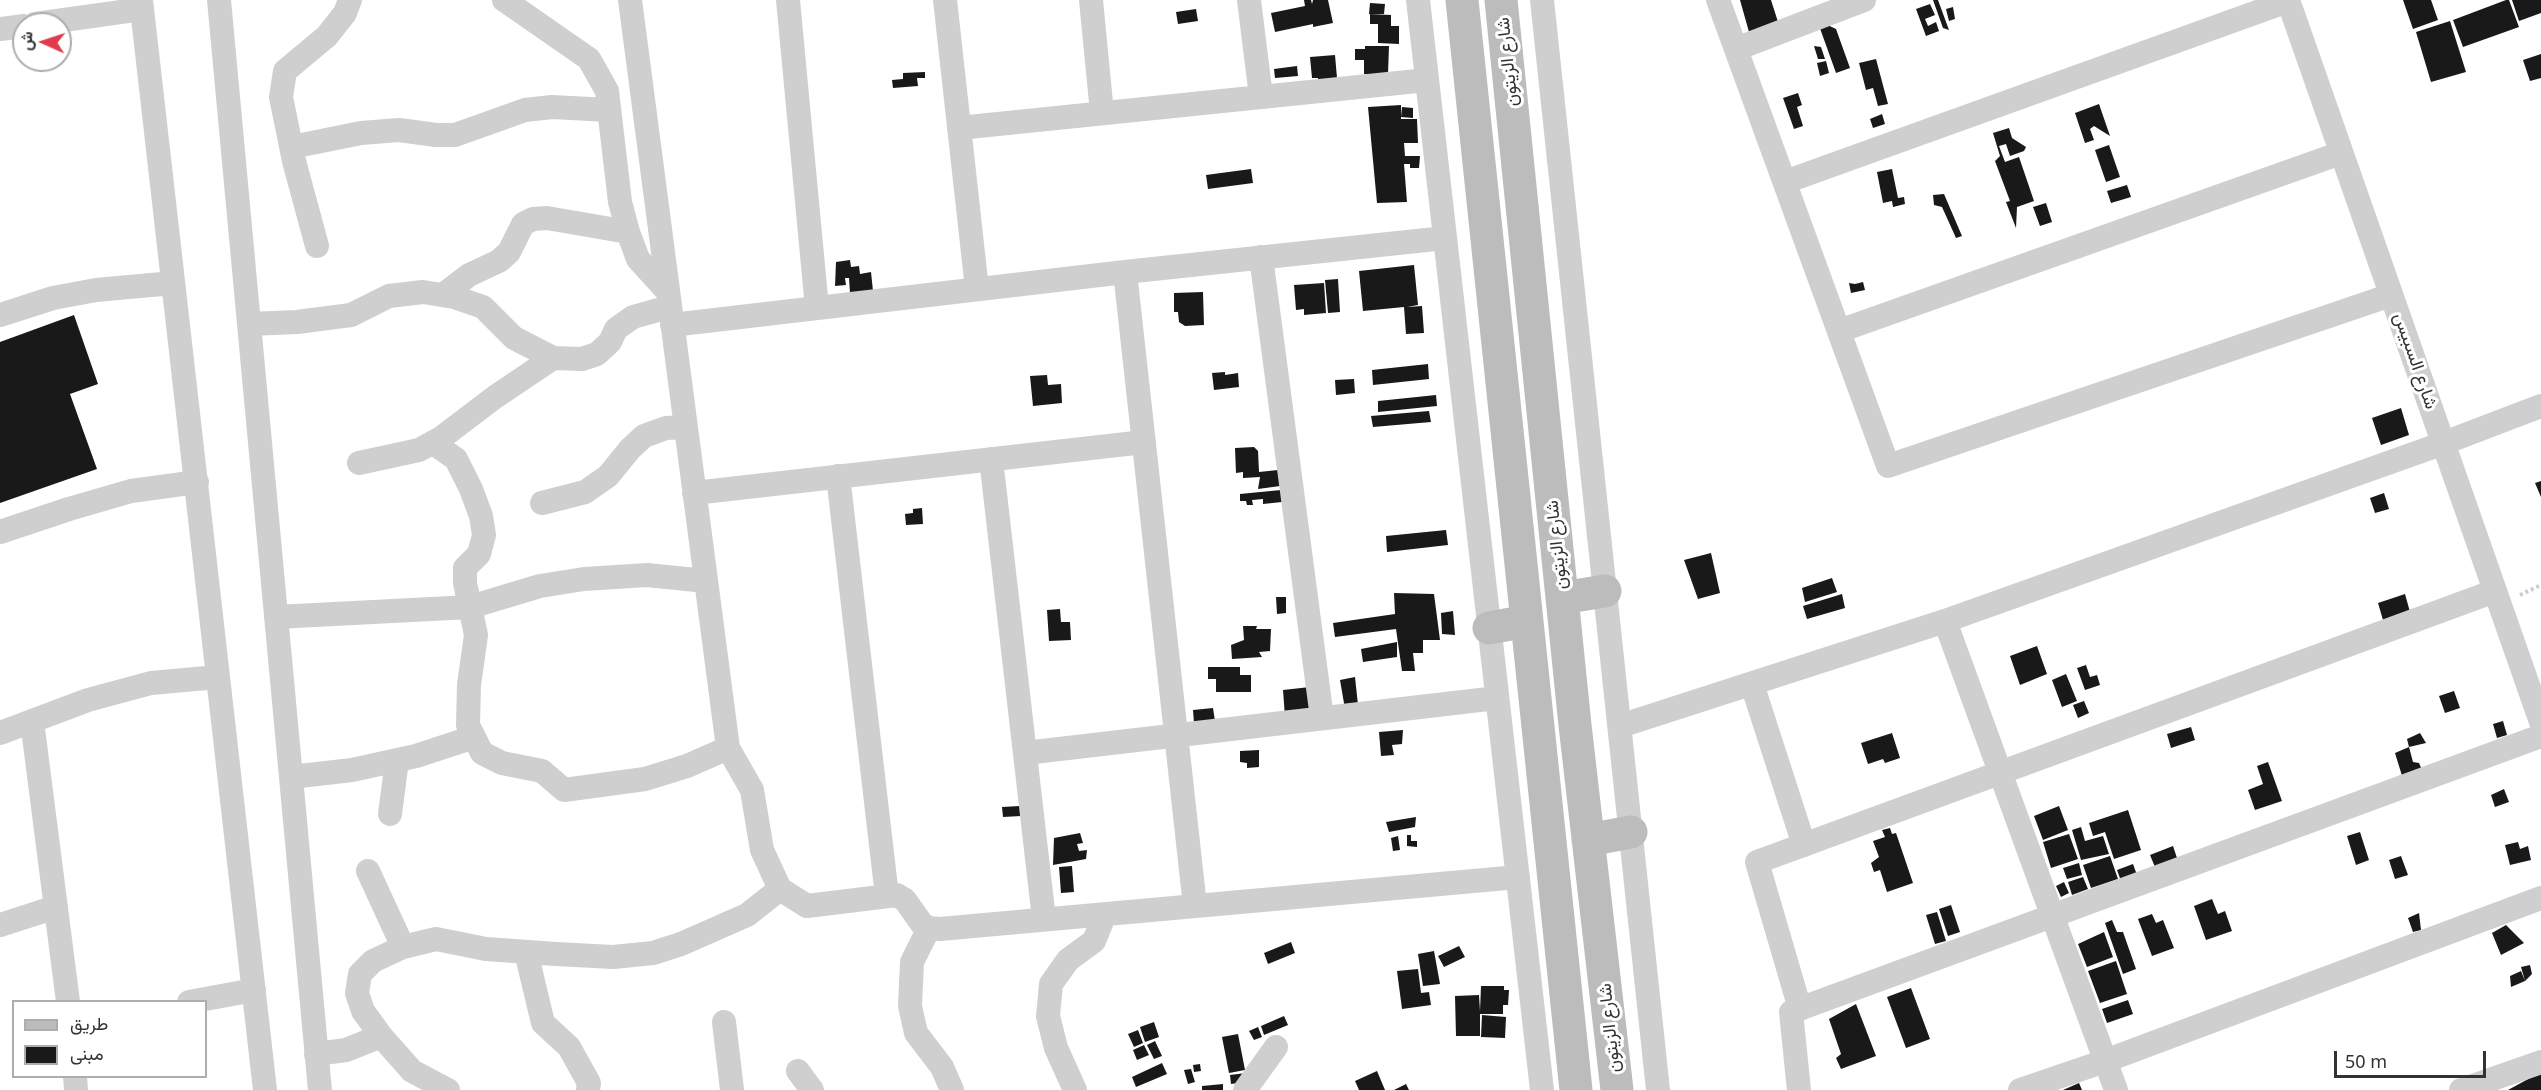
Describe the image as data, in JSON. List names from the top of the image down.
{
  "streets": {
    "main road": ["شارع الزيتون"],
    "street": ["شارع السبيس"]
  },
  "legend": ["طريق", "مبنى"],
  "scale_bar": "50 m",
  "north": "left"
}
